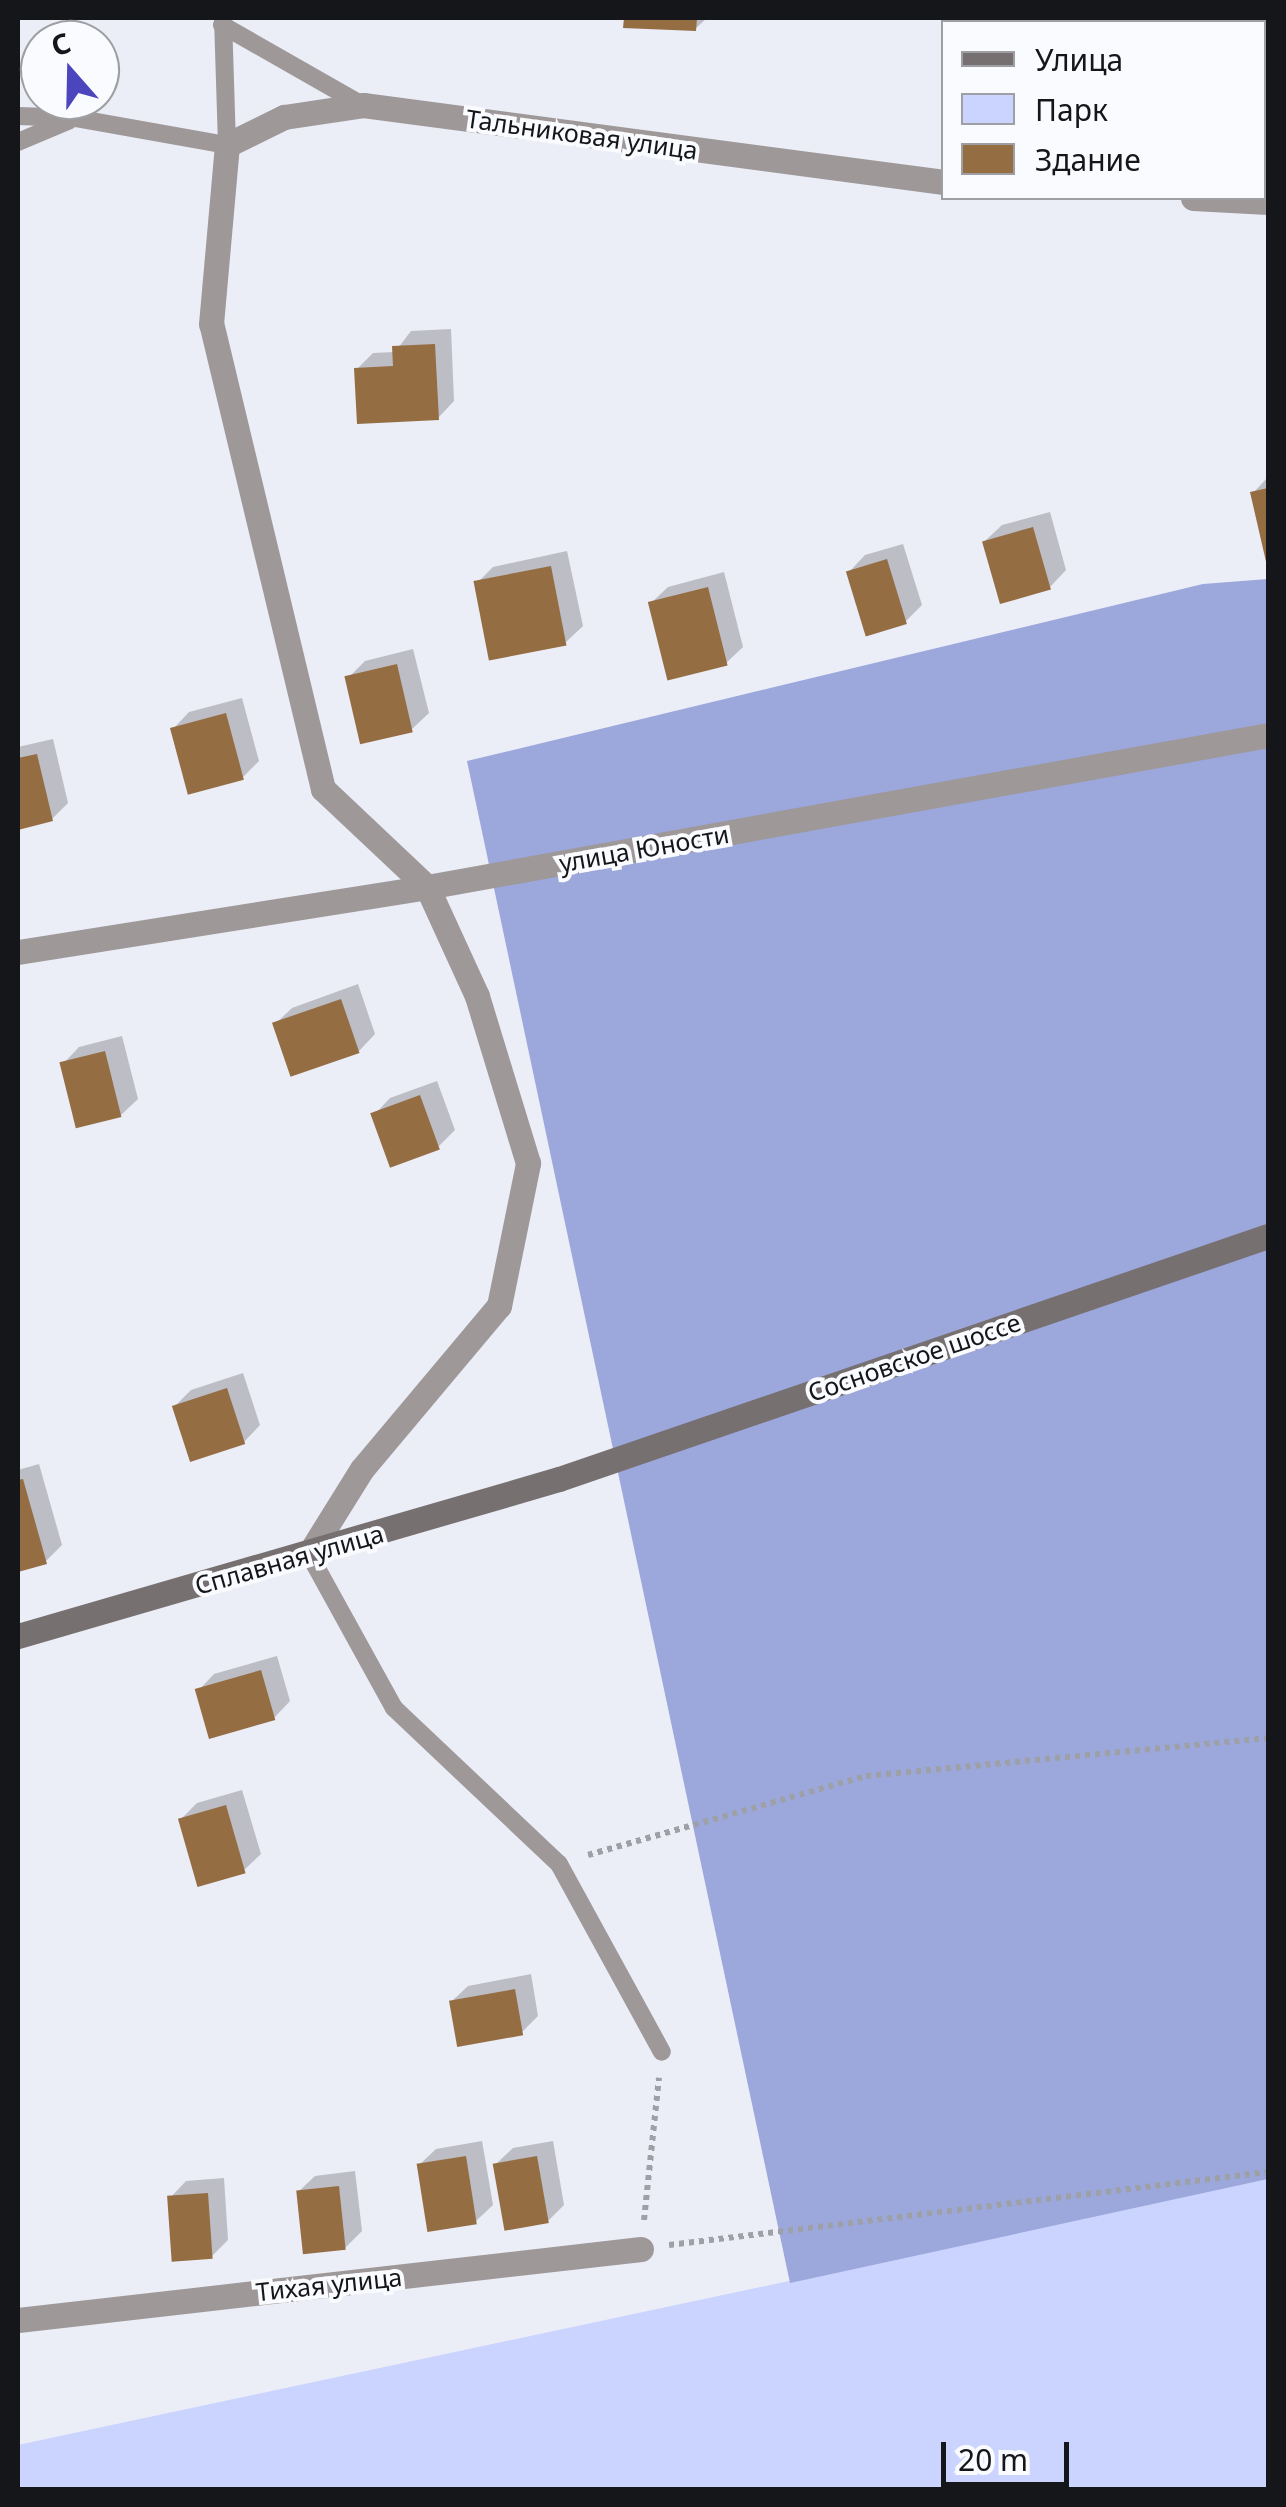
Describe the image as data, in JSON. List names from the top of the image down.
{
  "streets": {
    "street": [
      "Тальниковая улица",
      "улица Юности",
      "Сосновское шоссе",
      "Сплавная улица",
      "Тихая улица"
    ]
  },
  "crossings": [
    ["Сосновское шоссе", "Сплавная улица"]
  ],
  "legend": ["Улица", "Парк", "Здание"],
  "scale_bar": "20 m",
  "north": "top"
}
